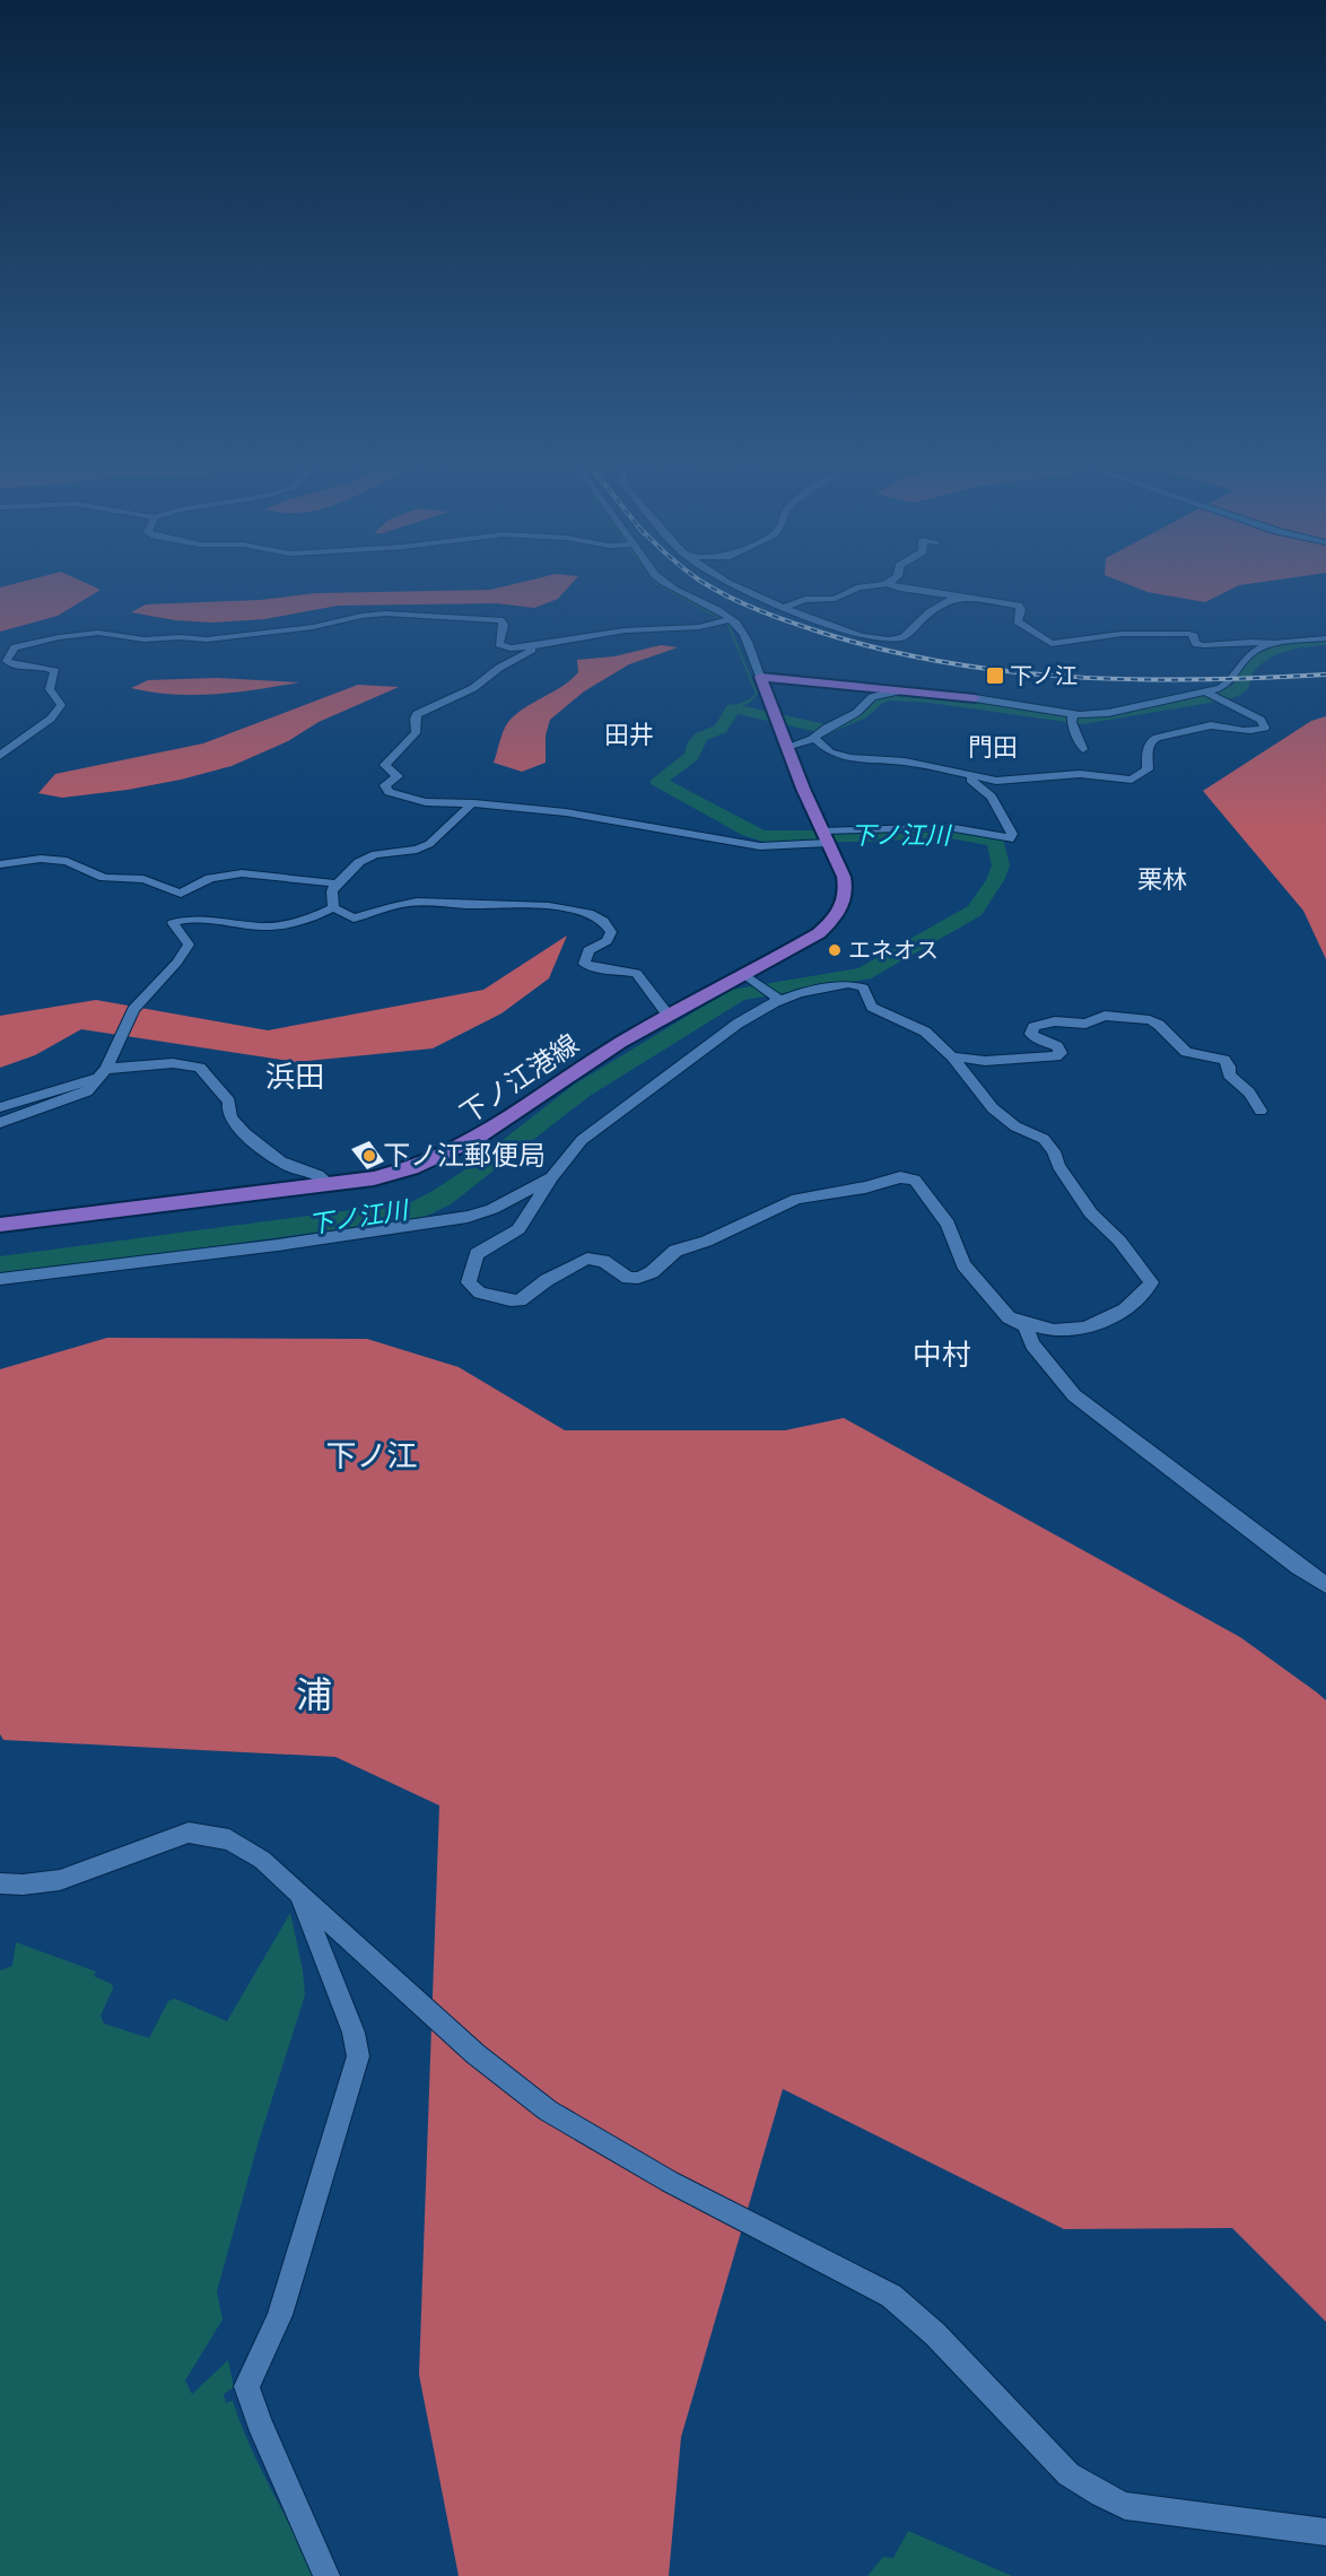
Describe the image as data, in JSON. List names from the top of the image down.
{
  "streets": {
    "main road": ["下ノ江港線"]
  },
  "districts": [
    "田井",
    "門田",
    "栗林",
    "浜田",
    "中村",
    "下ノ江",
    "浦"
  ],
  "water": ["下ノ江川"],
  "places": {
    "transit": ["下ノ江"],
    "other": ["エネオス", "下ノ江郵便局"]
  }
}
